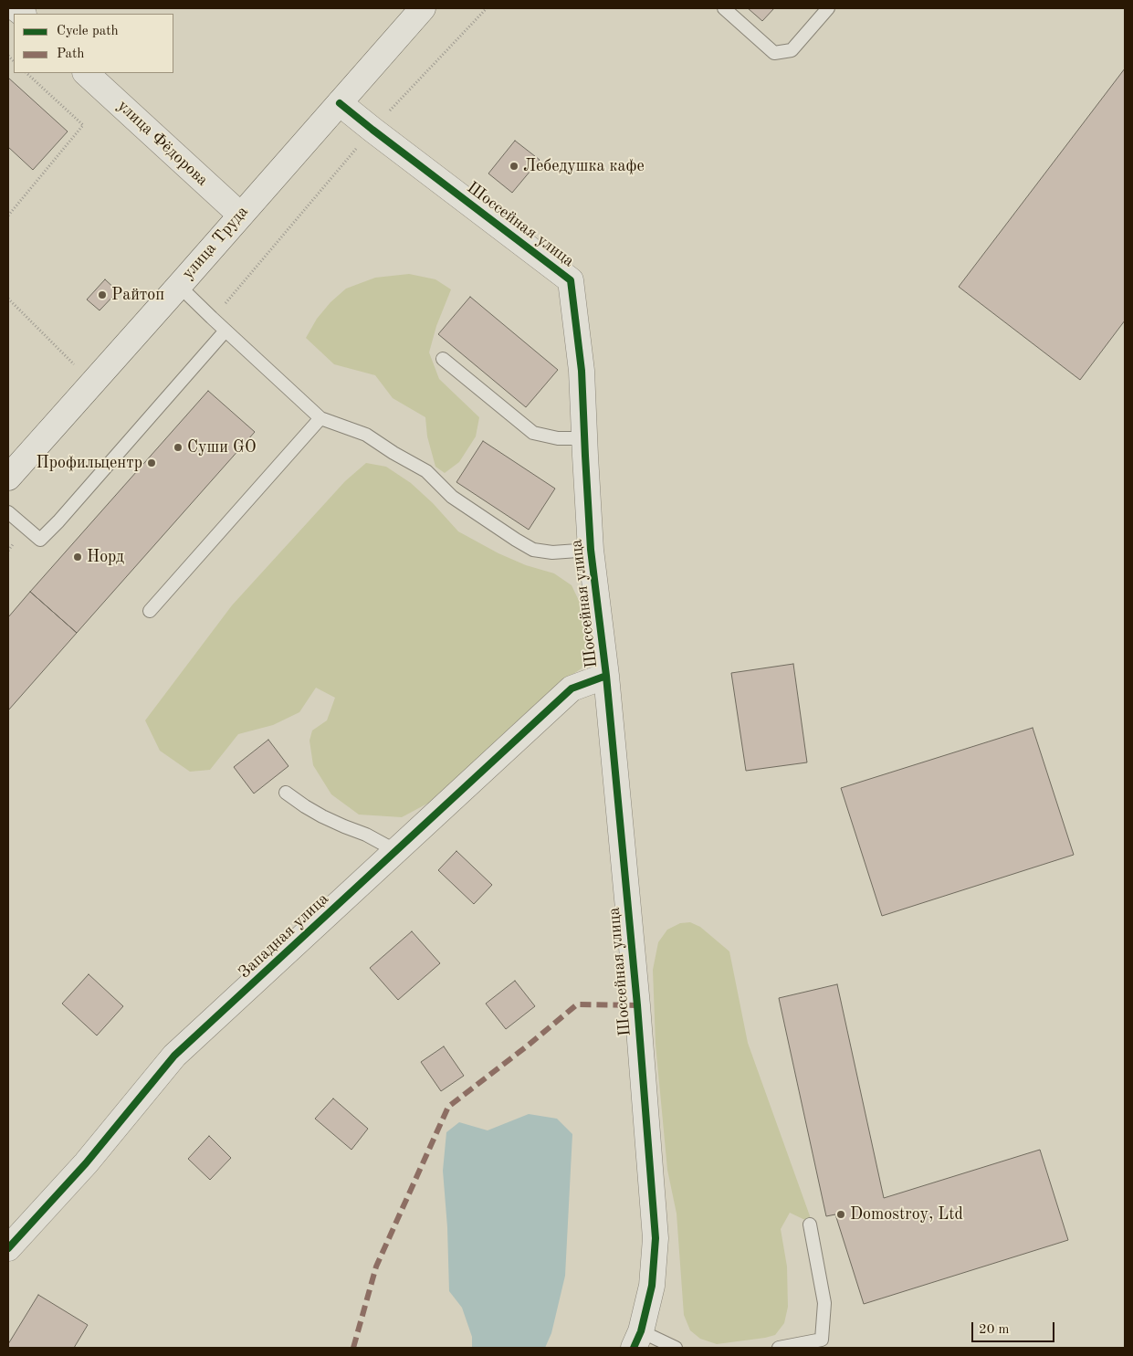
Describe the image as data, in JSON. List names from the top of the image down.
{
  "streets": {
    "street": [
      "улица Фёдорова",
      "Шоссейная улица",
      "улица Труда",
      "Западная улица"
    ]
  },
  "crossings": [
    ["улица Фёдорова", "улица Труда"],
    ["Шоссейная улица", "улица Труда"],
    ["Шоссейная улица", "Западная улица"]
  ],
  "places": [
    "Лебедушка кафе",
    "Райтоп",
    "Суши GO",
    "Профильцентр",
    "Норд",
    "Domostroy, Ltd"
  ],
  "legend": ["Cycle path", "Path"],
  "scale_bar": "20 m"
}
